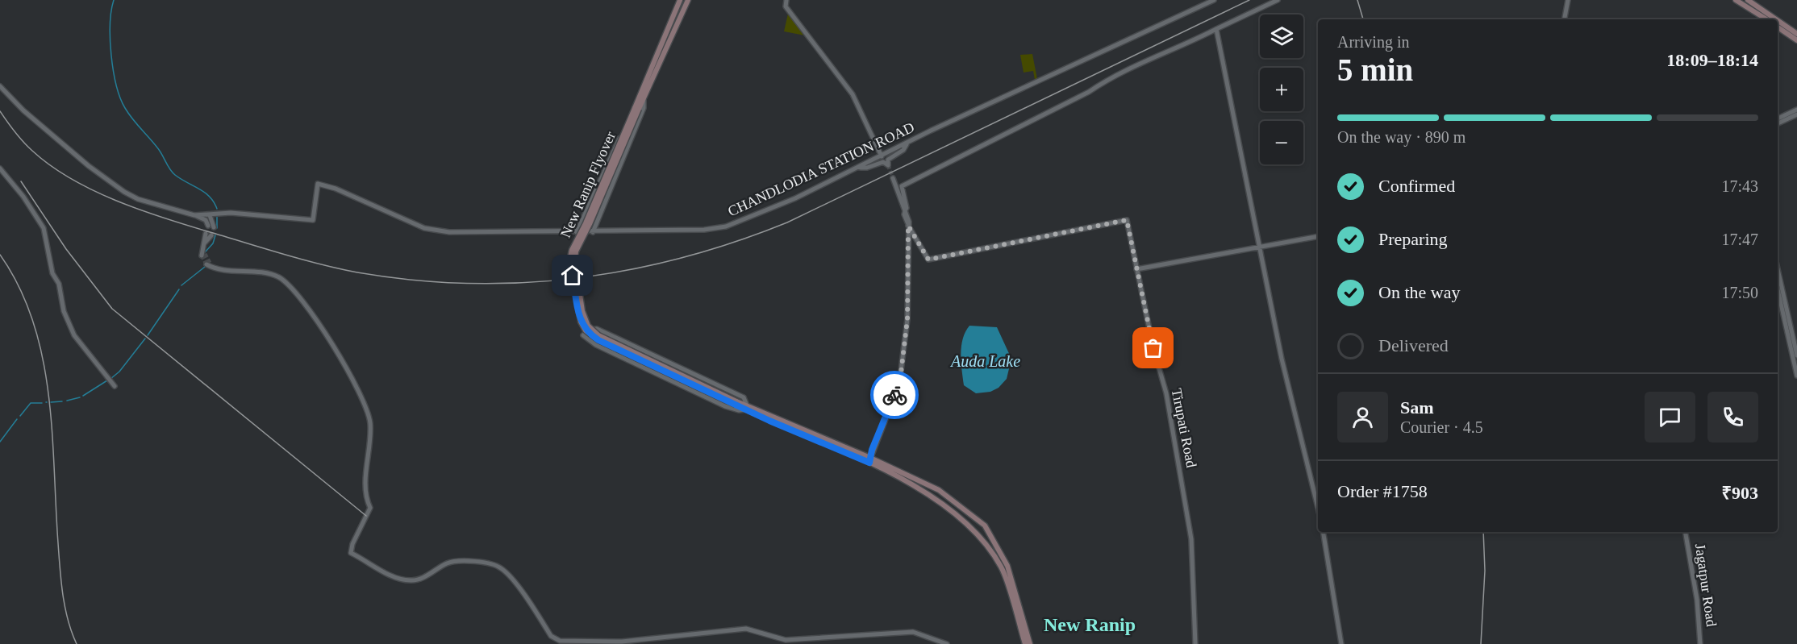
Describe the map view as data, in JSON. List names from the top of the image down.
{
  "streets": {
    "main road": ["New Ranip Flyover"],
    "street": ["CHANDLODIA STATION ROAD", "Tirupati Road", "Jagatpur Road"]
  },
  "districts": ["New Ranip"],
  "water": ["Auda Lake"],
  "page": {
    "map_buttons": ["+", "−"],
    "heading": ["5 min", "Arriving in", "18:09–18:14"],
    "panel": [
      "Sam",
      "Courier · 4.5",
      "Order #1758",
      "₹903"
    ],
    "bar": "On the way · 890 m",
    "list": [
      ["Confirmed", "17:43"],
      ["Preparing", "17:47"],
      ["On the way", "17:50"],
      "Delivered"
    ]
  }
}
